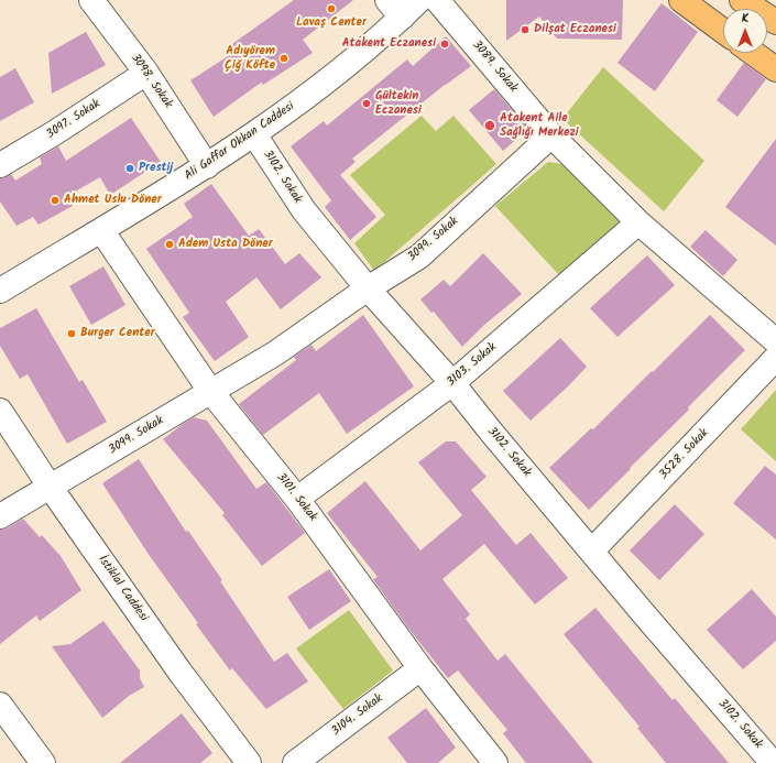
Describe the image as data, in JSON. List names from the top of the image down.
{
  "streets": {
    "street": [
      "3089. Sokak",
      "3098. Sokak",
      "3097. Sokak",
      "Ali Gaffar Okkan Caddesi",
      "3102. Sokak",
      "3099. Sokak",
      "3103. Sokak",
      "3528. Sokak",
      "3101. Sokak",
      "İstiklal Caddesi",
      "3104. Sokak"
    ]
  },
  "crossings": [
    ["3089. Sokak", "3099. Sokak"],
    ["3098. Sokak", "3097. Sokak"],
    ["3098. Sokak", "Ali Gaffar Okkan Caddesi"],
    ["Ali Gaffar Okkan Caddesi", "3102. Sokak"],
    ["Ali Gaffar Okkan Caddesi", "3101. Sokak"],
    ["3102. Sokak", "3099. Sokak"],
    ["3102. Sokak", "3103. Sokak"],
    ["3102. Sokak", "3528. Sokak"],
    ["3099. Sokak", "3101. Sokak"],
    ["3099. Sokak", "İstiklal Caddesi"],
    ["3103. Sokak", "3101. Sokak"],
    ["3101. Sokak", "3104. Sokak"]
  ],
  "places": [
    "Lavaş Center",
    "Dilşat Eczanesi",
    "Atakent Eczanesi",
    "Adıyörem Çiğ Köfte",
    "Gültekin Eczanesi",
    "Atakent Aile Sağlığı Merkezi",
    "Prestij",
    "Ahmet Uslu Döner",
    "Adem Usta Döner",
    "Burger Center"
  ],
  "north": "top"
}
